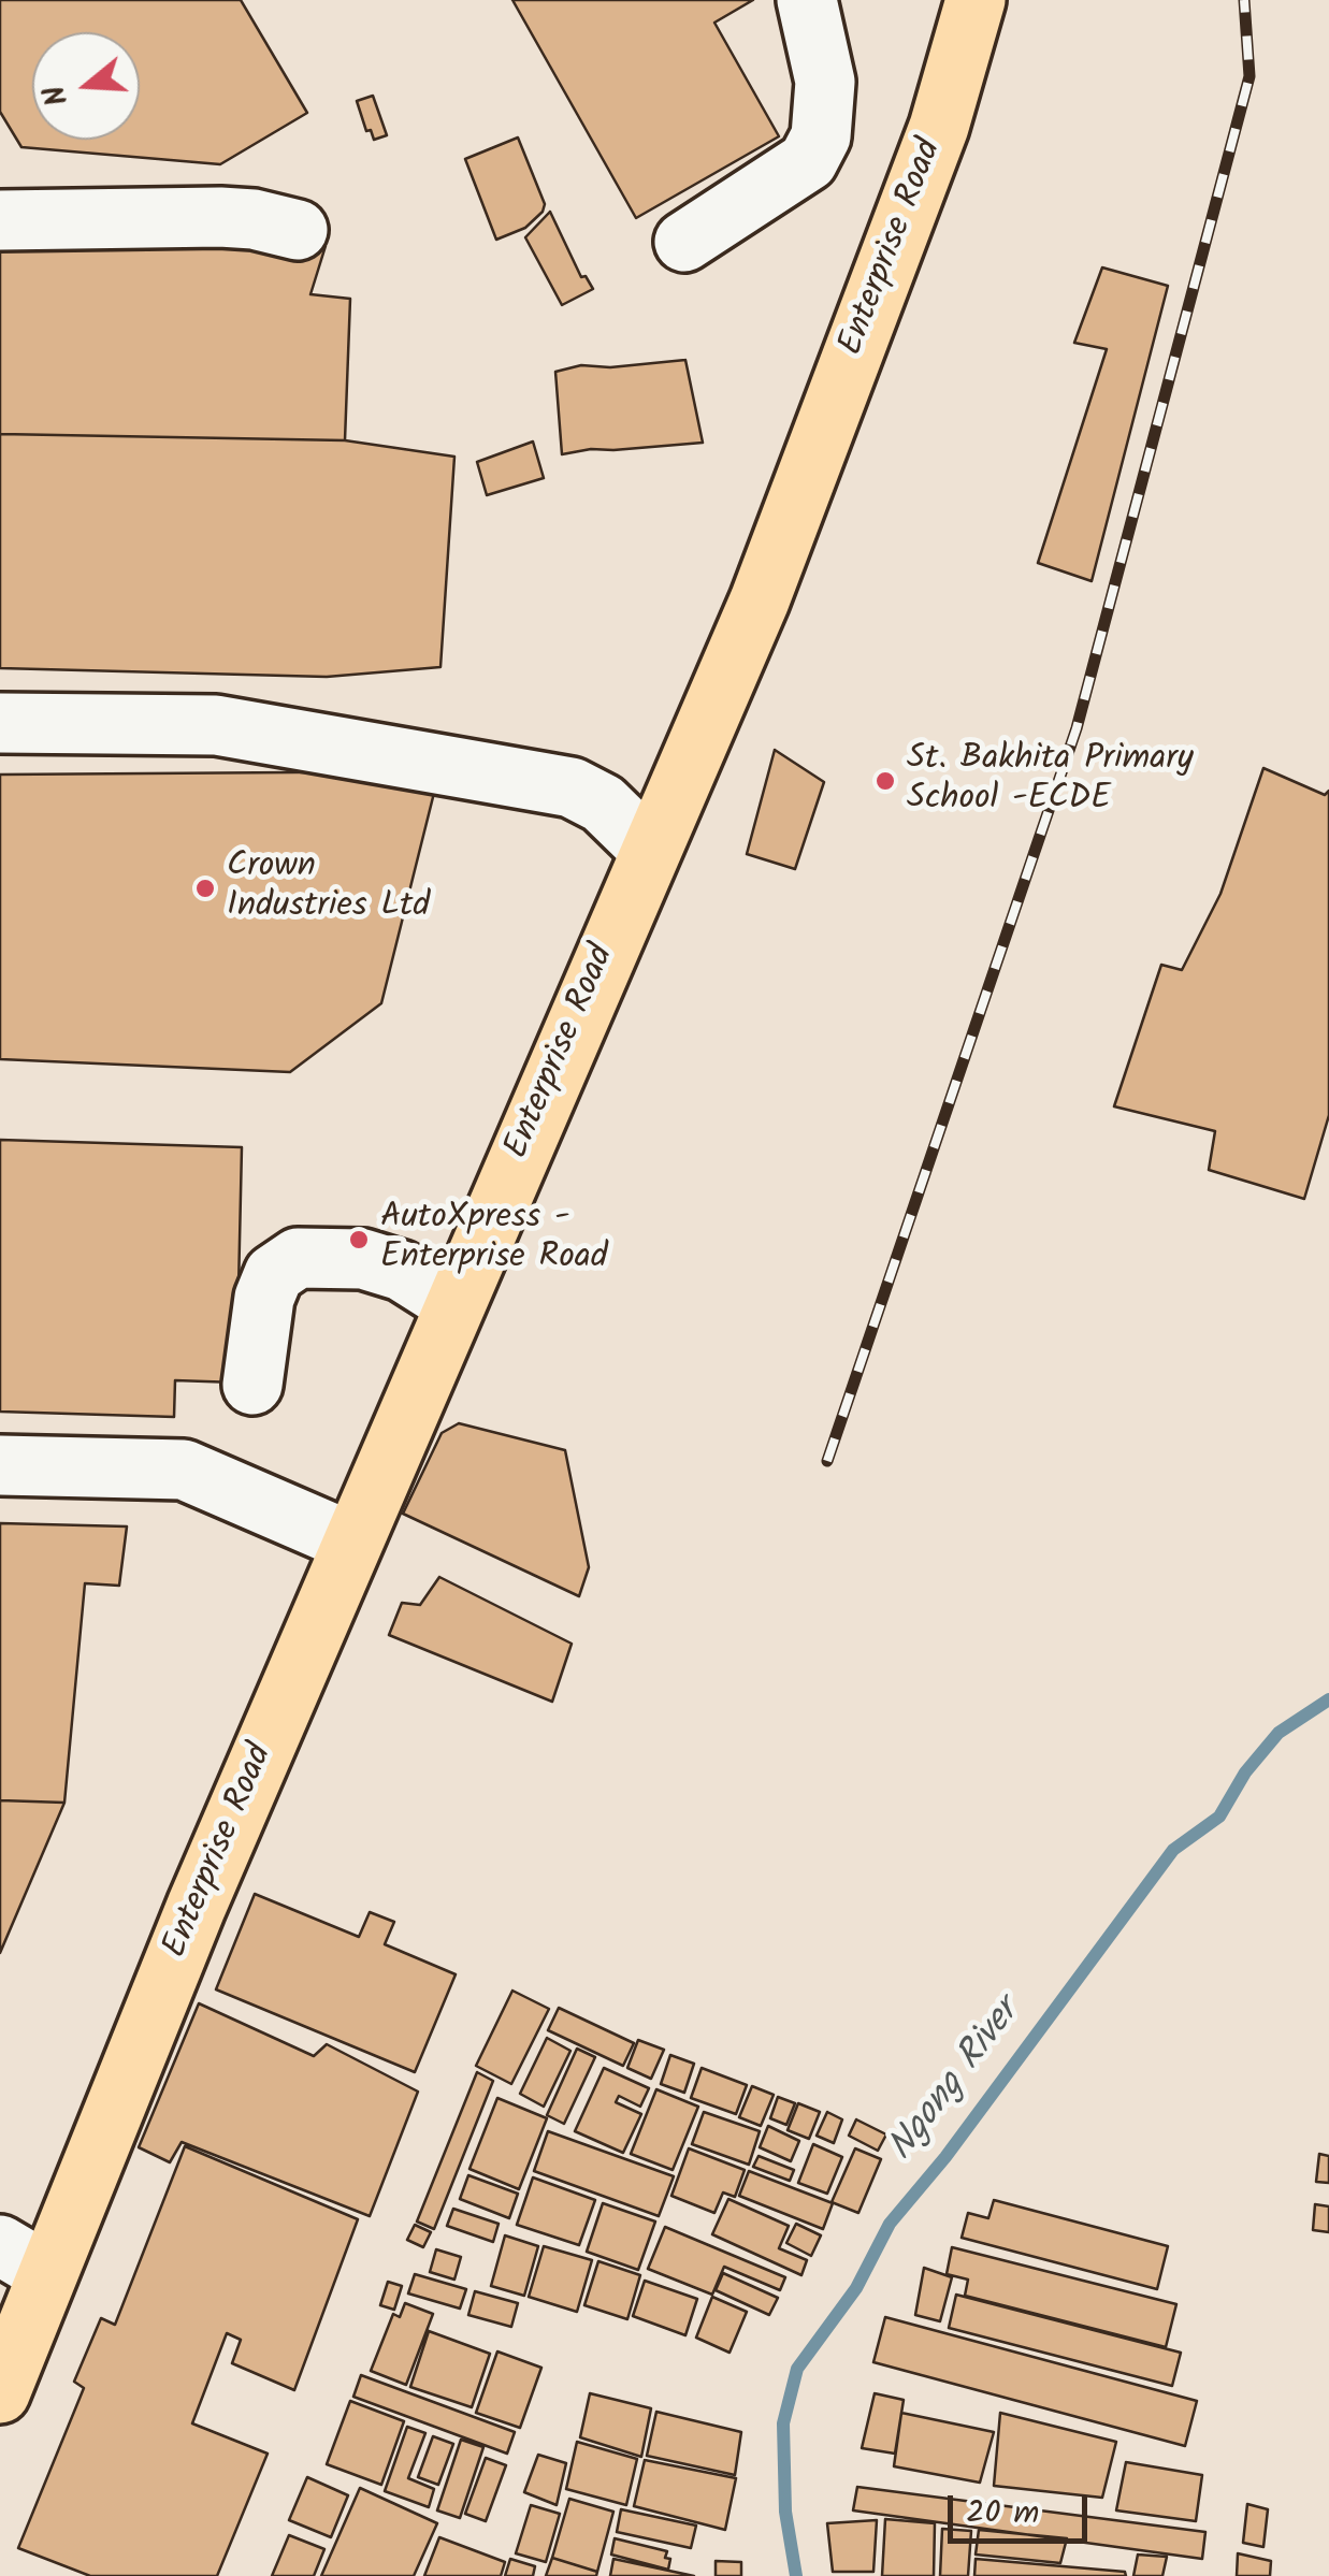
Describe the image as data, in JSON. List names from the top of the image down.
{
  "streets": {
    "main road": ["Enterprise Road"]
  },
  "water": ["Ngong River"],
  "places": ["St. Bakhita Primary School -ECDE", "Crown Industries Ltd", "AutoXpress - Enterprise Road"],
  "scale_bar": "20 m",
  "north": "left"
}
